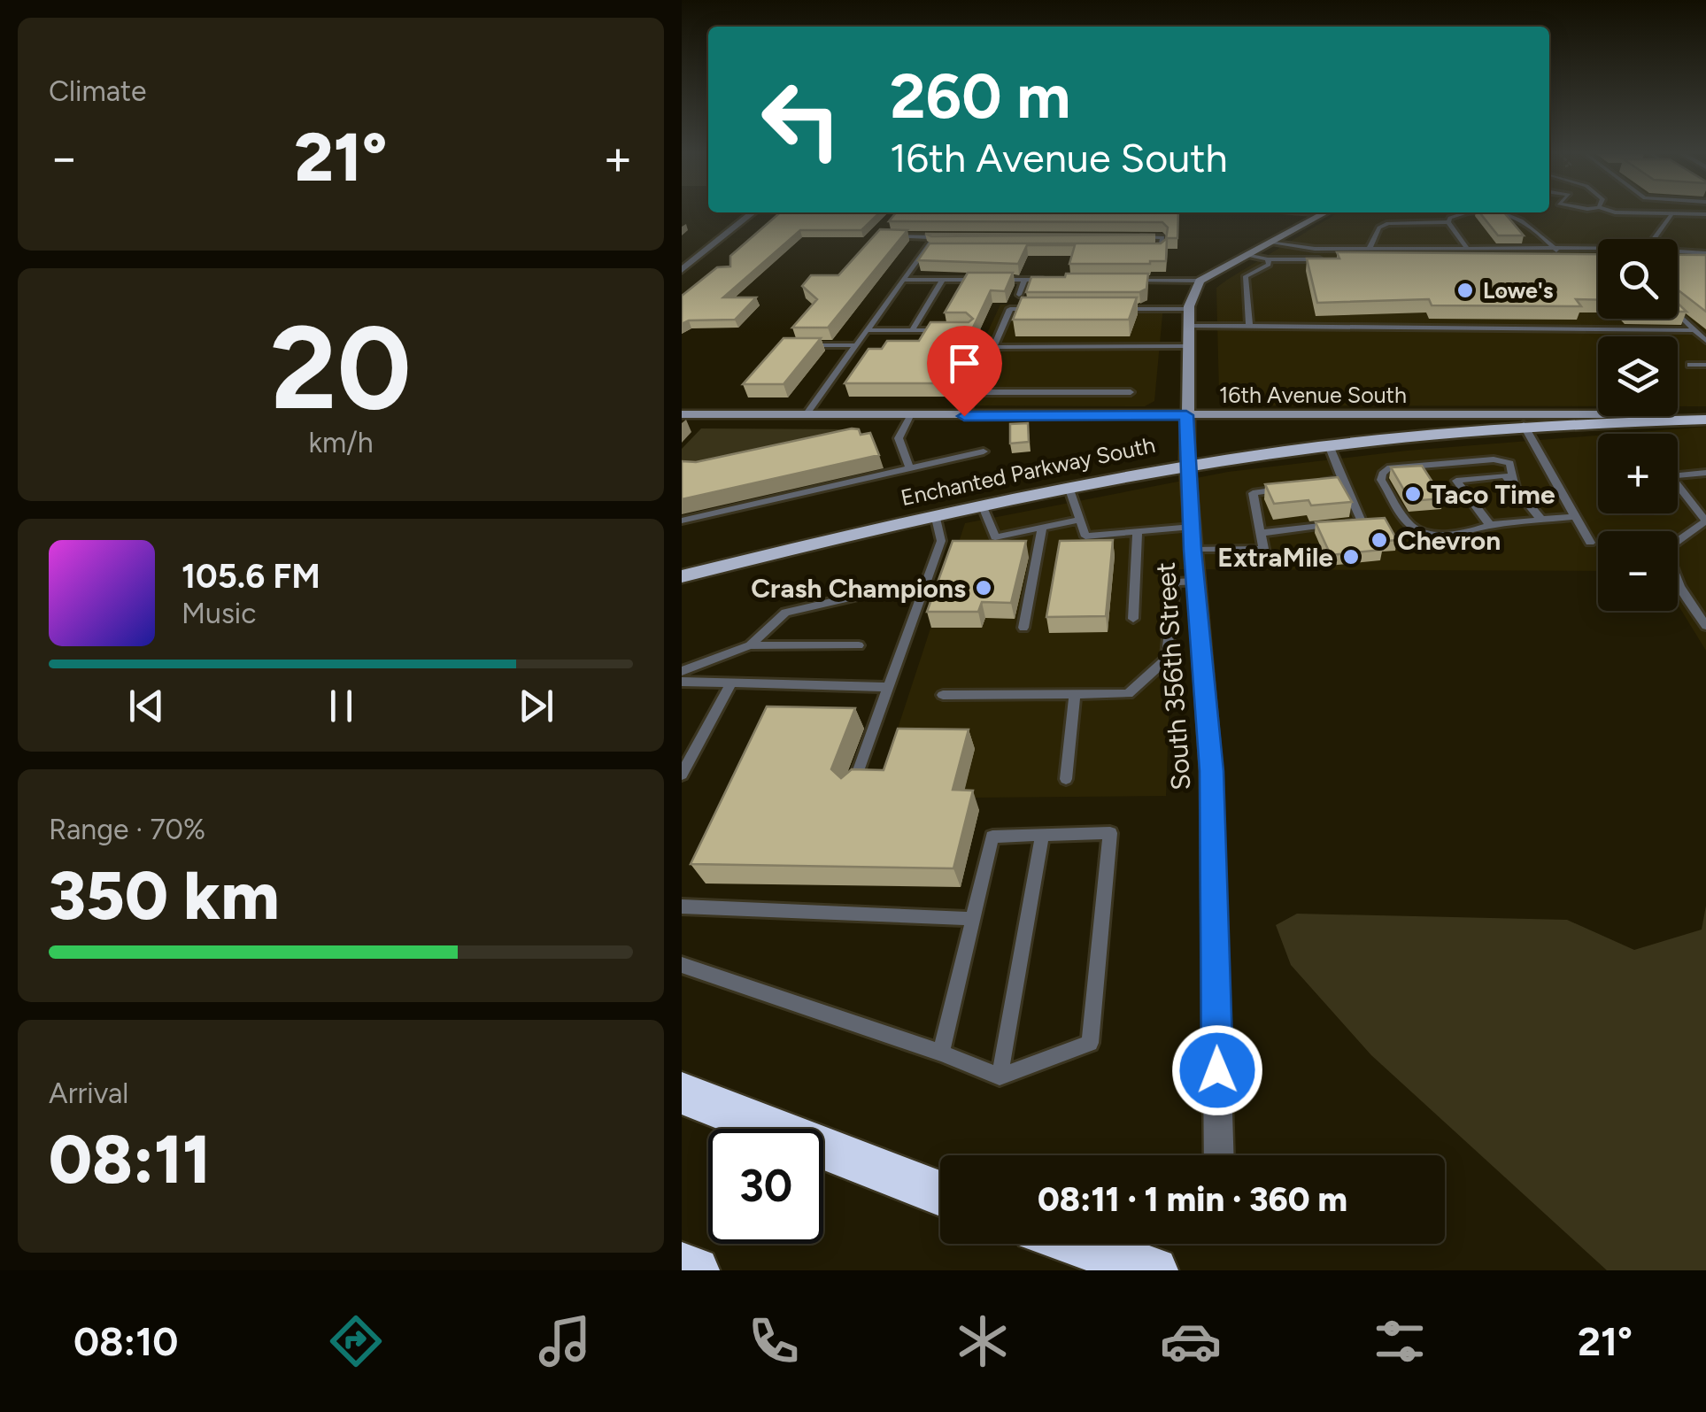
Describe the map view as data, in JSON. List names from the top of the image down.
{
  "streets": {
    "main road": ["16th Avenue South", "Enchanted Parkway South", "South 356th Street"]
  },
  "crossings": [
    ["16th Avenue South", "Enchanted Parkway South"],
    ["16th Avenue South", "South 356th Street"],
    ["Enchanted Parkway South", "South 356th Street"]
  ],
  "places": [
    "Lowe's",
    "Taco Time",
    "Chevron",
    "ExtraMile",
    "Crash Champions"
  ],
  "page": {
    "tile": [
      "Climate",
      ["20", "km/h"],
      ["Range · 70%", "350 km"],
      ["Arrival", "08:11"]
    ],
    "turn": ["260 m", "16th Avenue South"],
    "heat": ["−", "21°", "+"],
    "map_buttons": ["+", "−"],
    "song": ["105.6 FM", "Music"],
    "limit": "30",
    "trip": "08:11 · 1 min · 360 m",
    "tabs": ["08:10", "21°"]
  }
}
